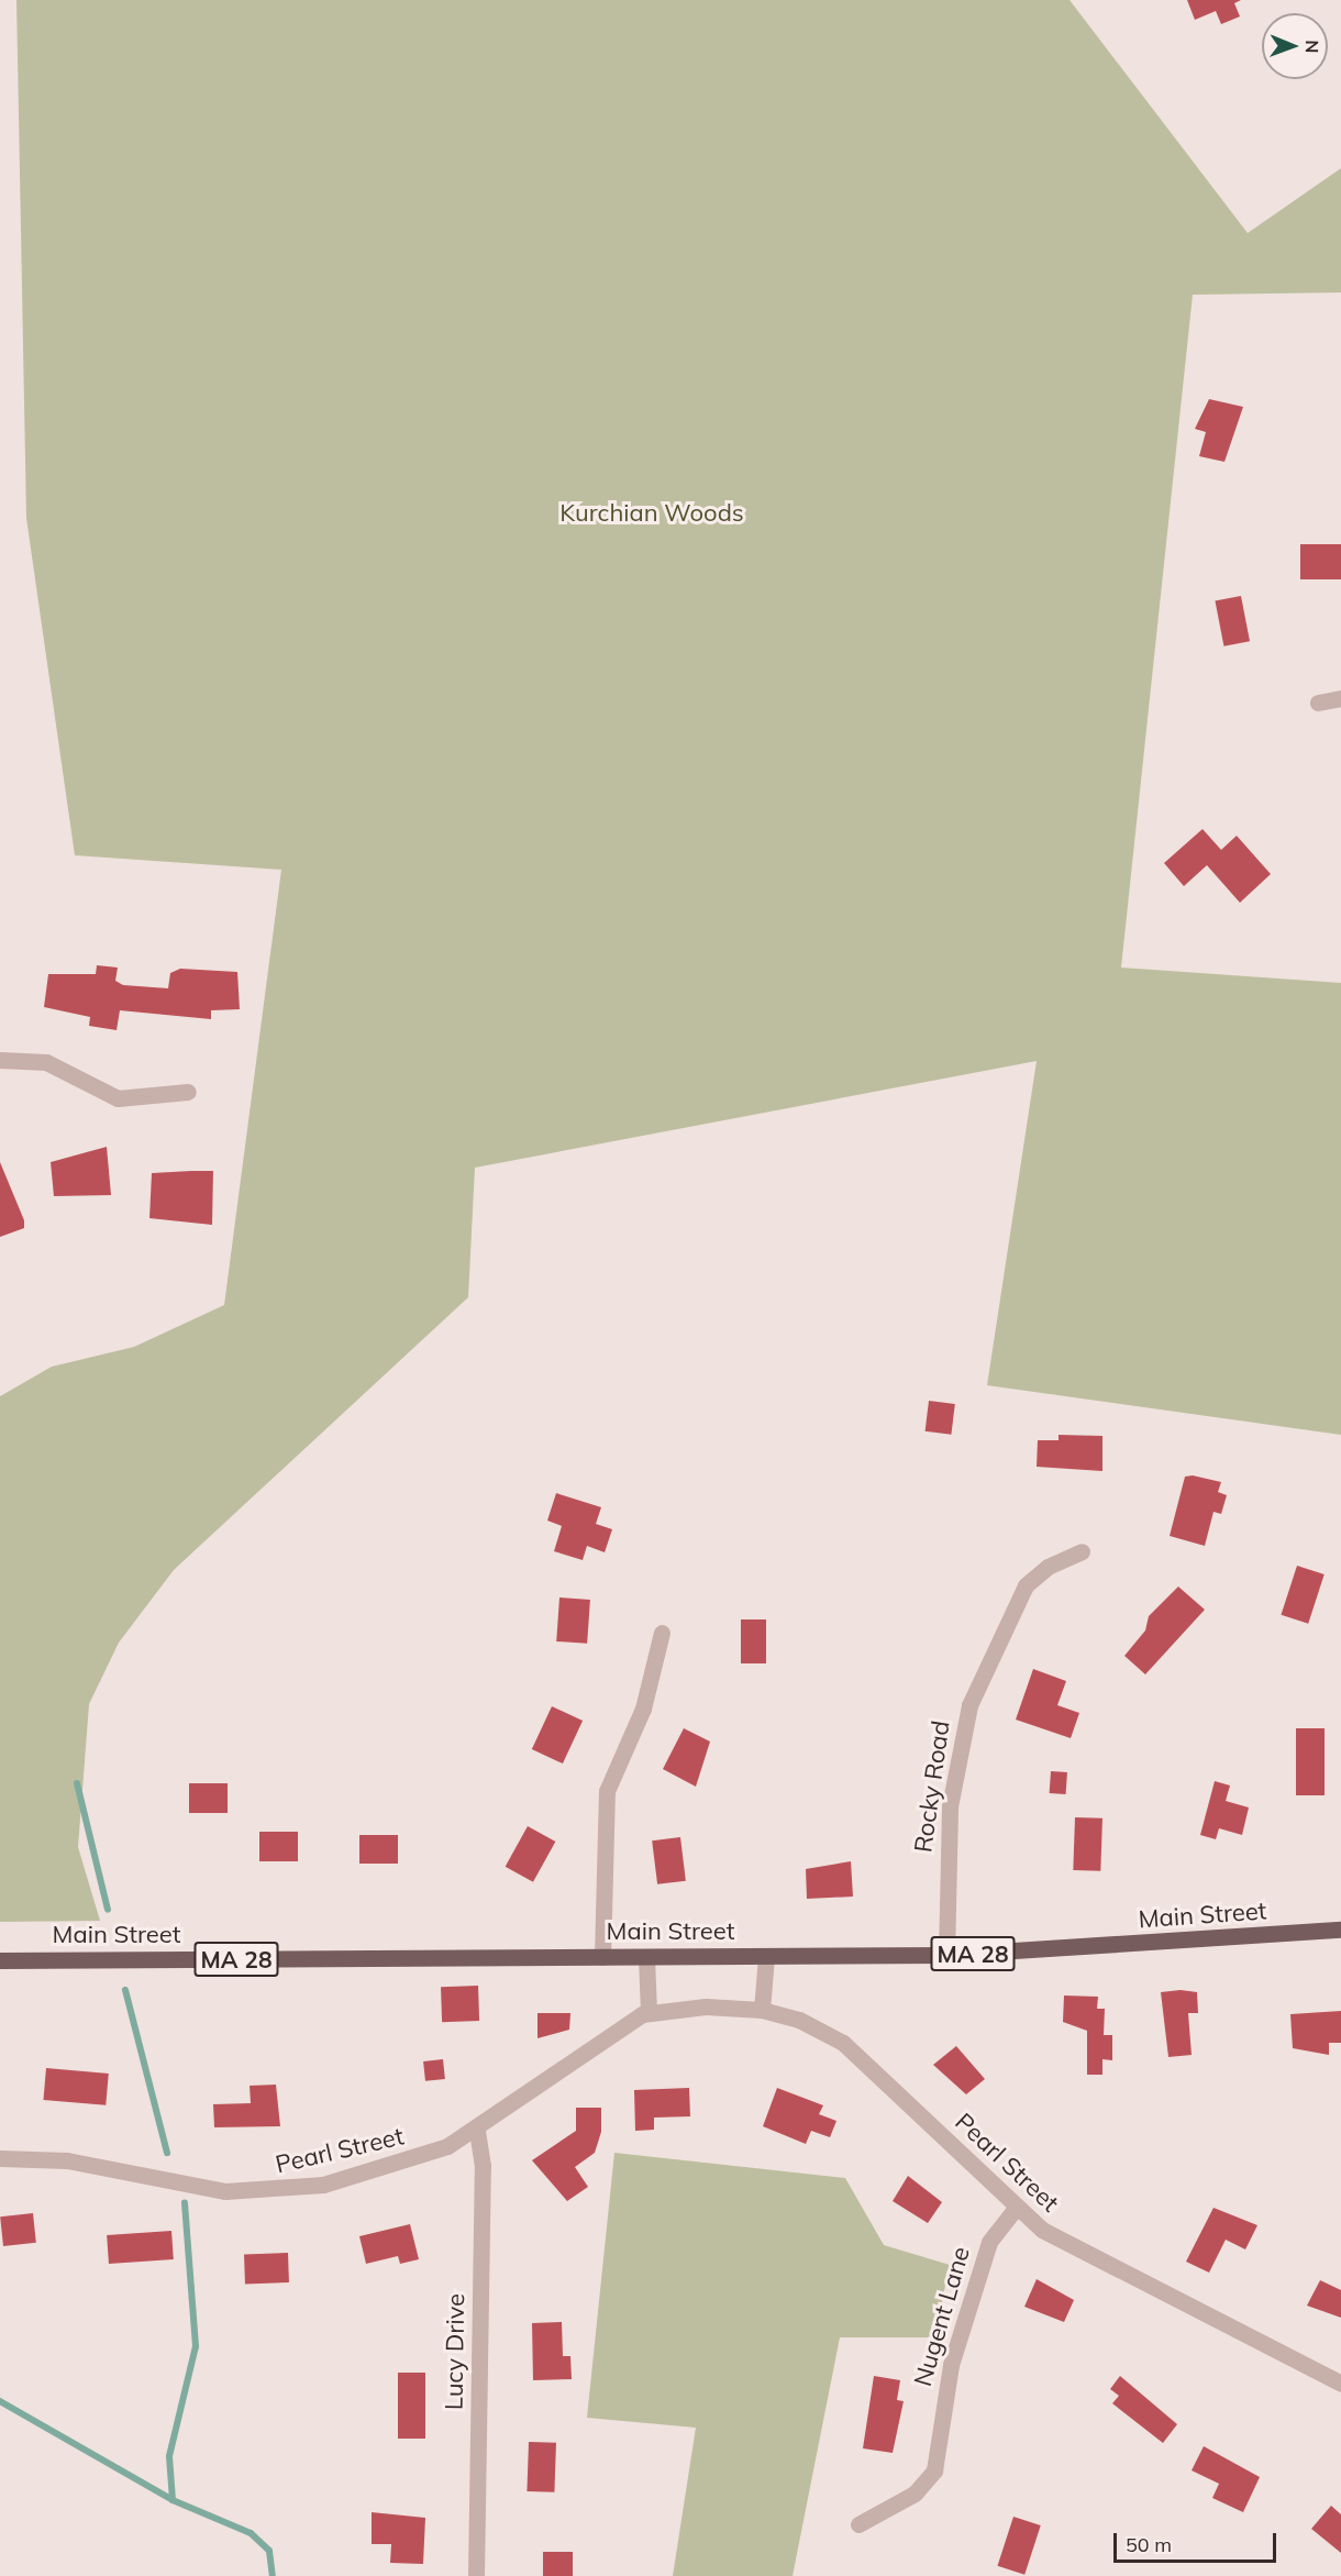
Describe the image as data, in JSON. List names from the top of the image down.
{
  "streets": {
    "main road": ["Main Street", "MA 28"],
    "street": [
      "Rocky Road",
      "Pearl Street",
      "Nugent Lane",
      "Lucy Drive"
    ]
  },
  "crossings": [
    ["Rocky Road", "Main Street"],
    ["Pearl Street", "Nugent Lane"],
    ["Pearl Street", "Lucy Drive"]
  ],
  "parks": ["Kurchian Woods"],
  "scale_bar": "50 m",
  "north": "right"
}
